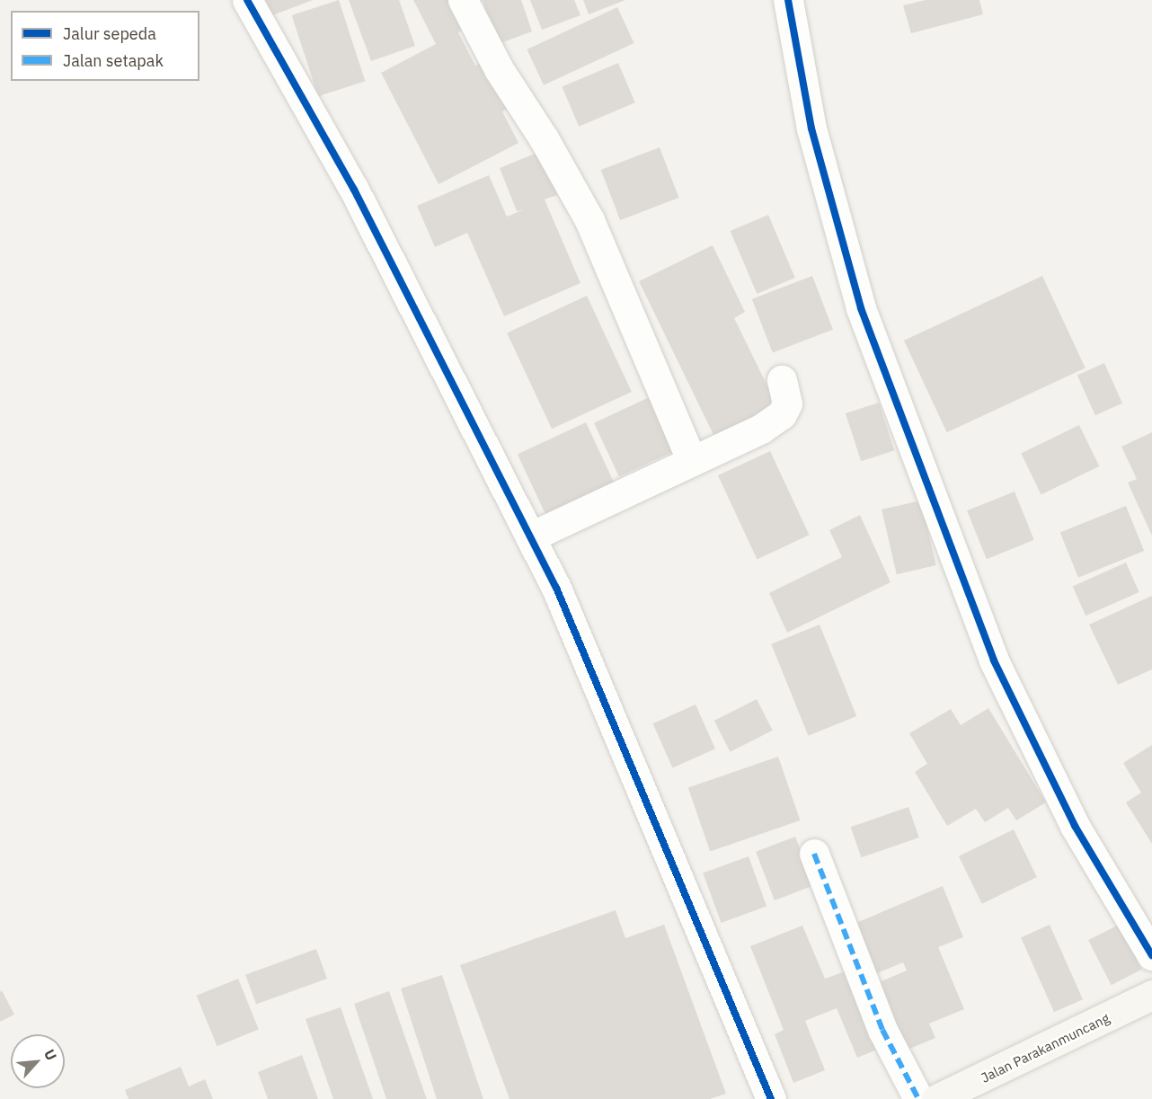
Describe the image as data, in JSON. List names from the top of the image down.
{
  "streets": {
    "main road": ["Jalan Parakanmuncang"]
  },
  "legend": ["Jalur sepeda", "Jalan setapak"],
  "north": "top right"
}
